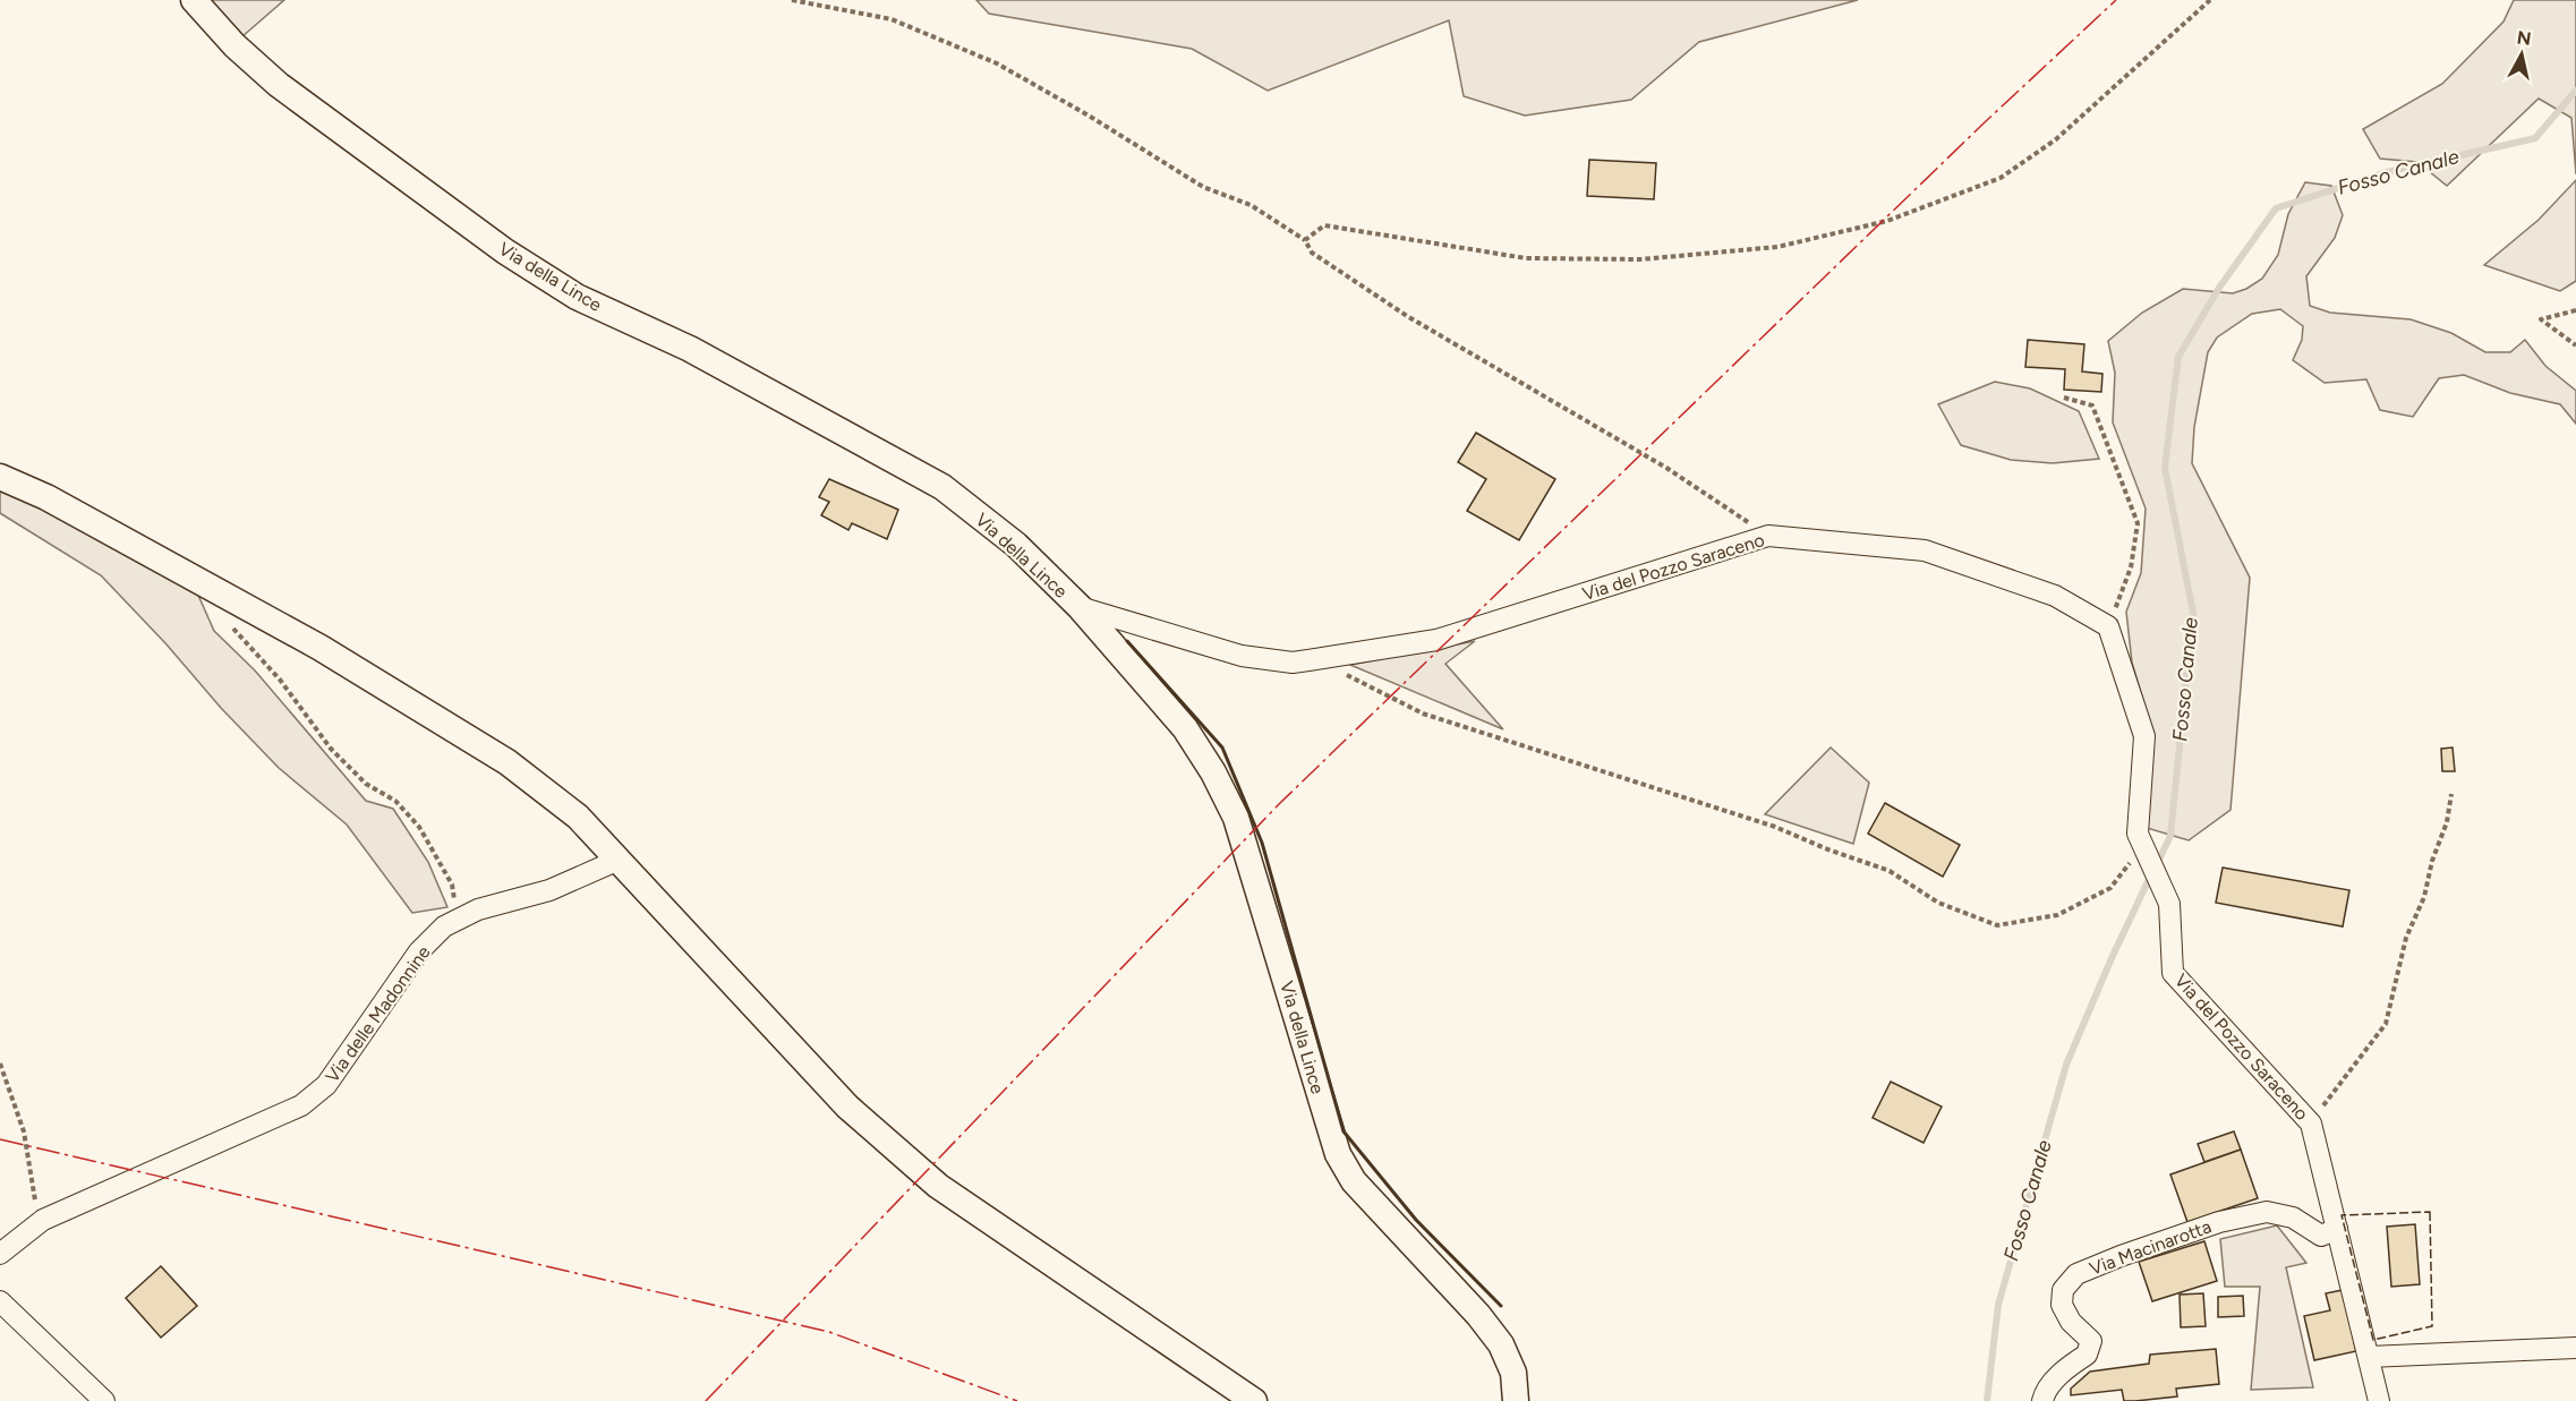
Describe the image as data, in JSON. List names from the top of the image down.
{
  "streets": {
    "street": [
      "Via della Lince",
      "Via del Pozzo Saraceno",
      "Via delle Madonnine",
      "Via Macinarotta"
    ]
  },
  "crossings": [
    ["Via della Lince", "Via del Pozzo Saraceno"],
    ["Via del Pozzo Saraceno", "Via Macinarotta"]
  ],
  "water": ["Fosso Canale"],
  "north": "top"
}
